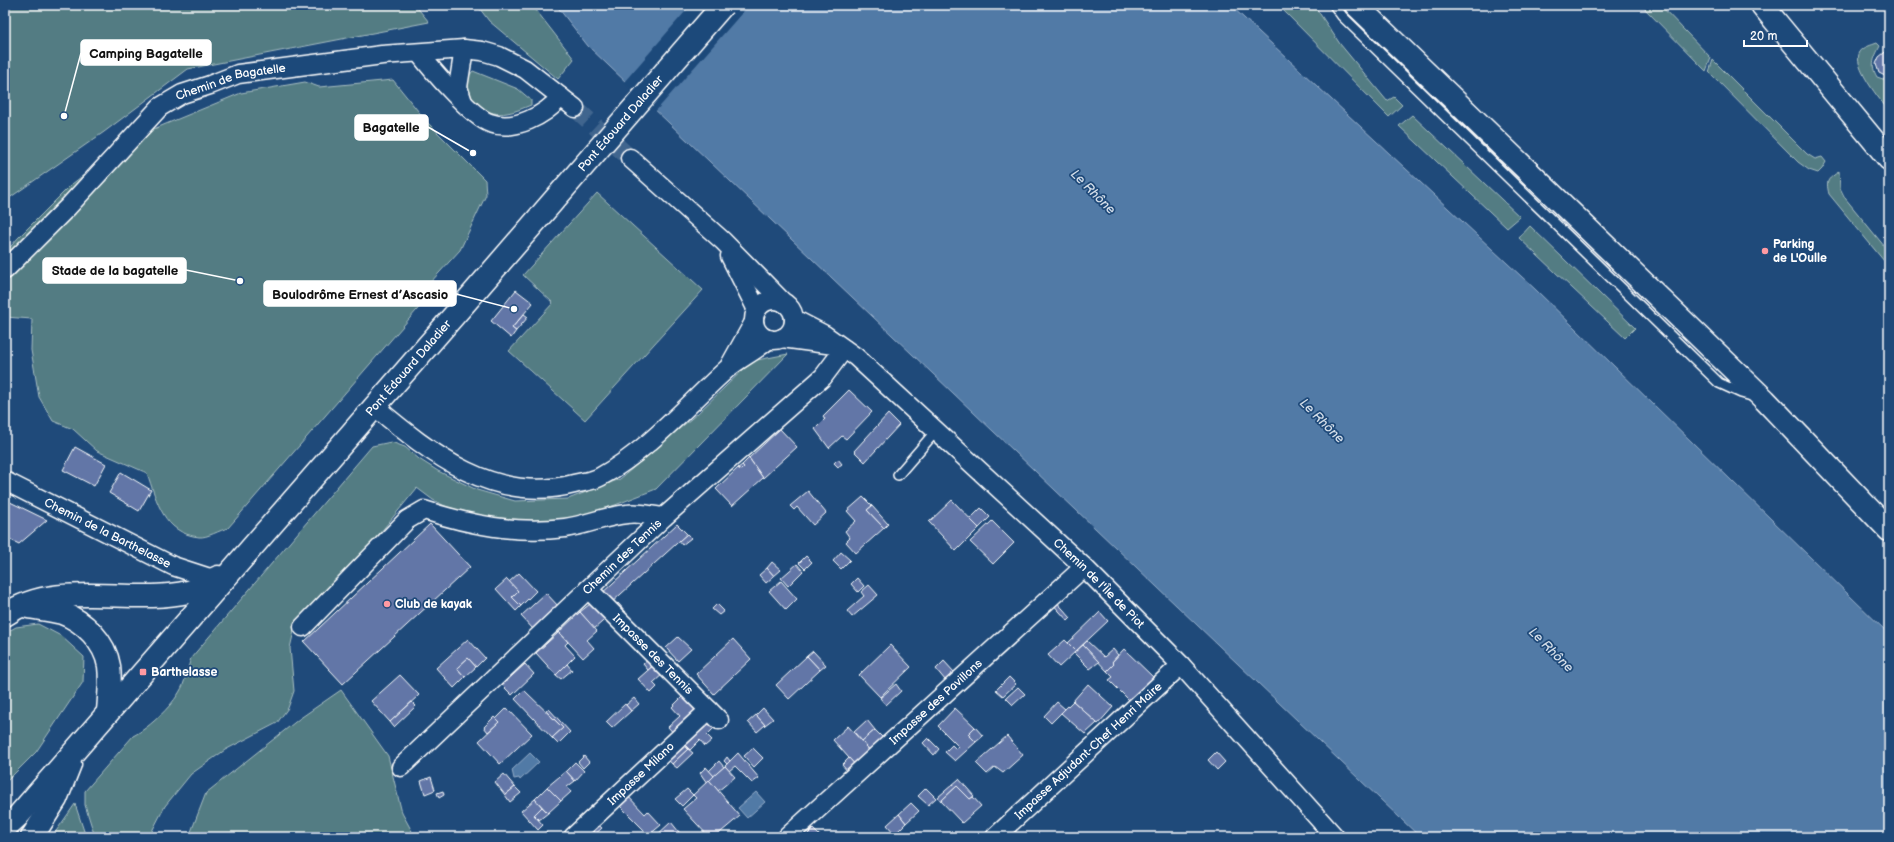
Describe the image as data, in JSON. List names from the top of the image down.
{
  "streets": {
    "main road": ["Pont Édouard Daladier"],
    "street": [
      "Chemin de Bagatelle",
      "Chemin de la Barthelasse",
      "Chemin des Tennis",
      "Chemin de l'Île de Piot",
      "Impasse des Tennis",
      "Impasse des Pavillons",
      "Impasse Adjudant-Chef Henri Maire",
      "Impasse Milano"
    ]
  },
  "crossings": [
    ["Pont Édouard Daladier", "Chemin de la Barthelasse"],
    ["Chemin des Tennis", "Chemin de l'Île de Piot"],
    ["Chemin des Tennis", "Impasse des Tennis"],
    ["Chemin de l'Île de Piot", "Impasse des Pavillons"],
    ["Chemin de l'Île de Piot", "Impasse Adjudant-Chef Henri Maire"],
    ["Impasse des Tennis", "Impasse Milano"]
  ],
  "water": ["Le Rhône"],
  "places": {
    "other": [
      "Camping Bagatelle",
      "Bagatelle",
      "Parking de L'Oulle",
      "Stade de la bagatelle",
      "Boulodrôme Ernest d’Ascasio",
      "Club de kayak"
    ],
    "transit": ["Barthelasse"]
  },
  "scale_bar": "20 m"
}
